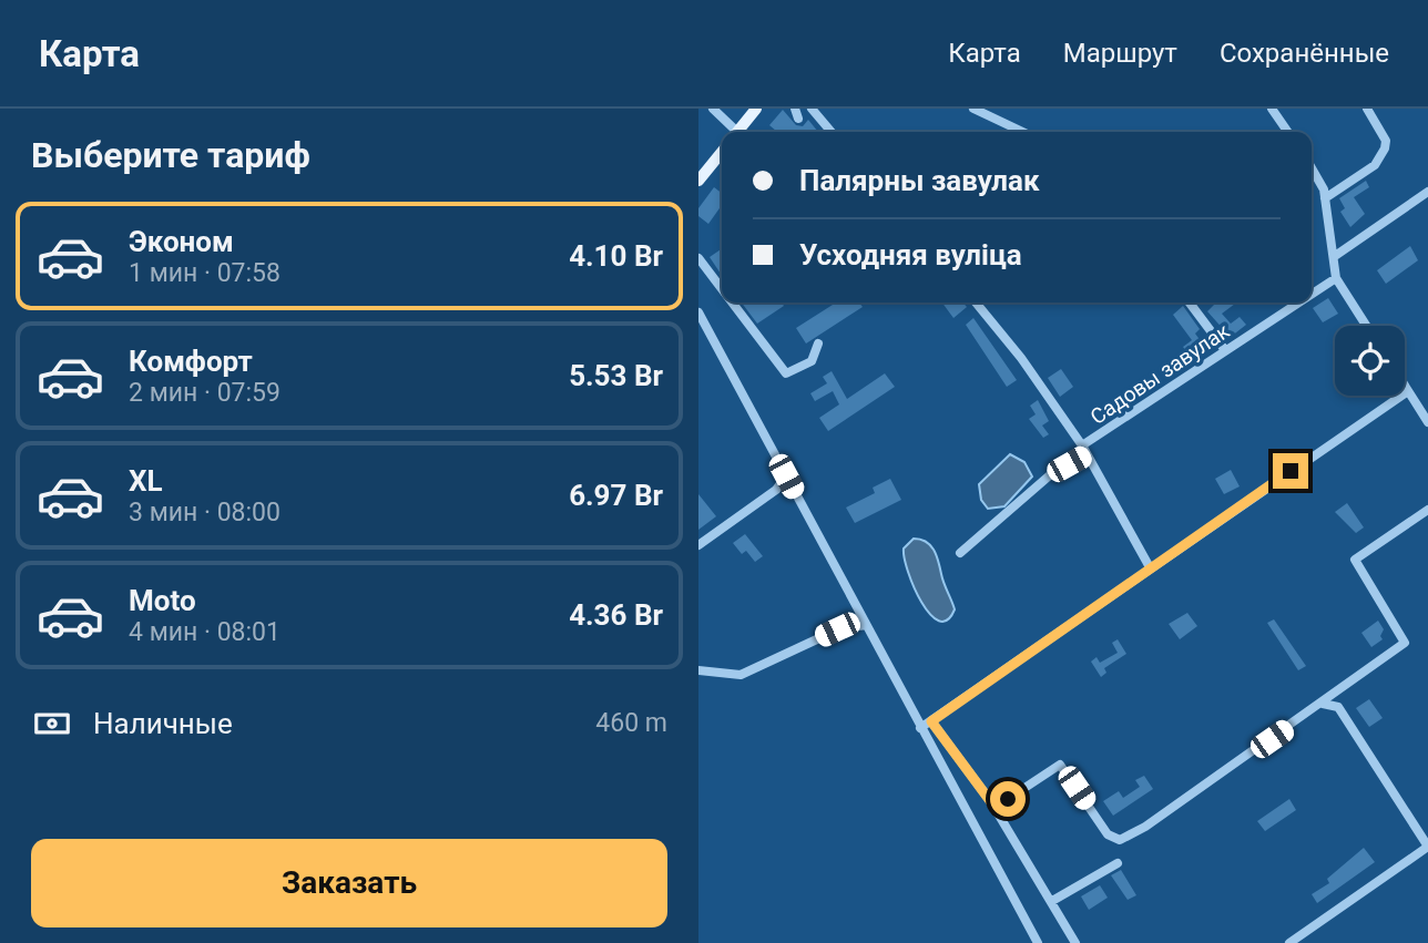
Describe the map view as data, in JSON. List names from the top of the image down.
{
  "streets": {
    "street": ["Садовы завулак"]
  },
  "page": {
    "header": "Карта",
    "nav": ["Карта", "Маршрут", "Сохранённые"],
    "heading": "Выберите тариф",
    "banner": ["Палярны завулак", "Усходняя вуліца"],
    "list": [
      {
        "name": "Эконом",
        "note": "1 мин · 07:58",
        "value": "4.10 Br"
      },
      {
        "name": "Комфорт",
        "note": "2 мин · 07:59",
        "value": "5.53 Br"
      },
      {
        "name": "XL",
        "note": "3 мин · 08:00",
        "value": "6.97 Br"
      },
      {
        "name": "Moto",
        "note": "4 мин · 08:01",
        "value": "4.36 Br"
      }
    ],
    "pay": ["Наличные", "460 m"],
    "buttons": "Заказать"
  }
}
